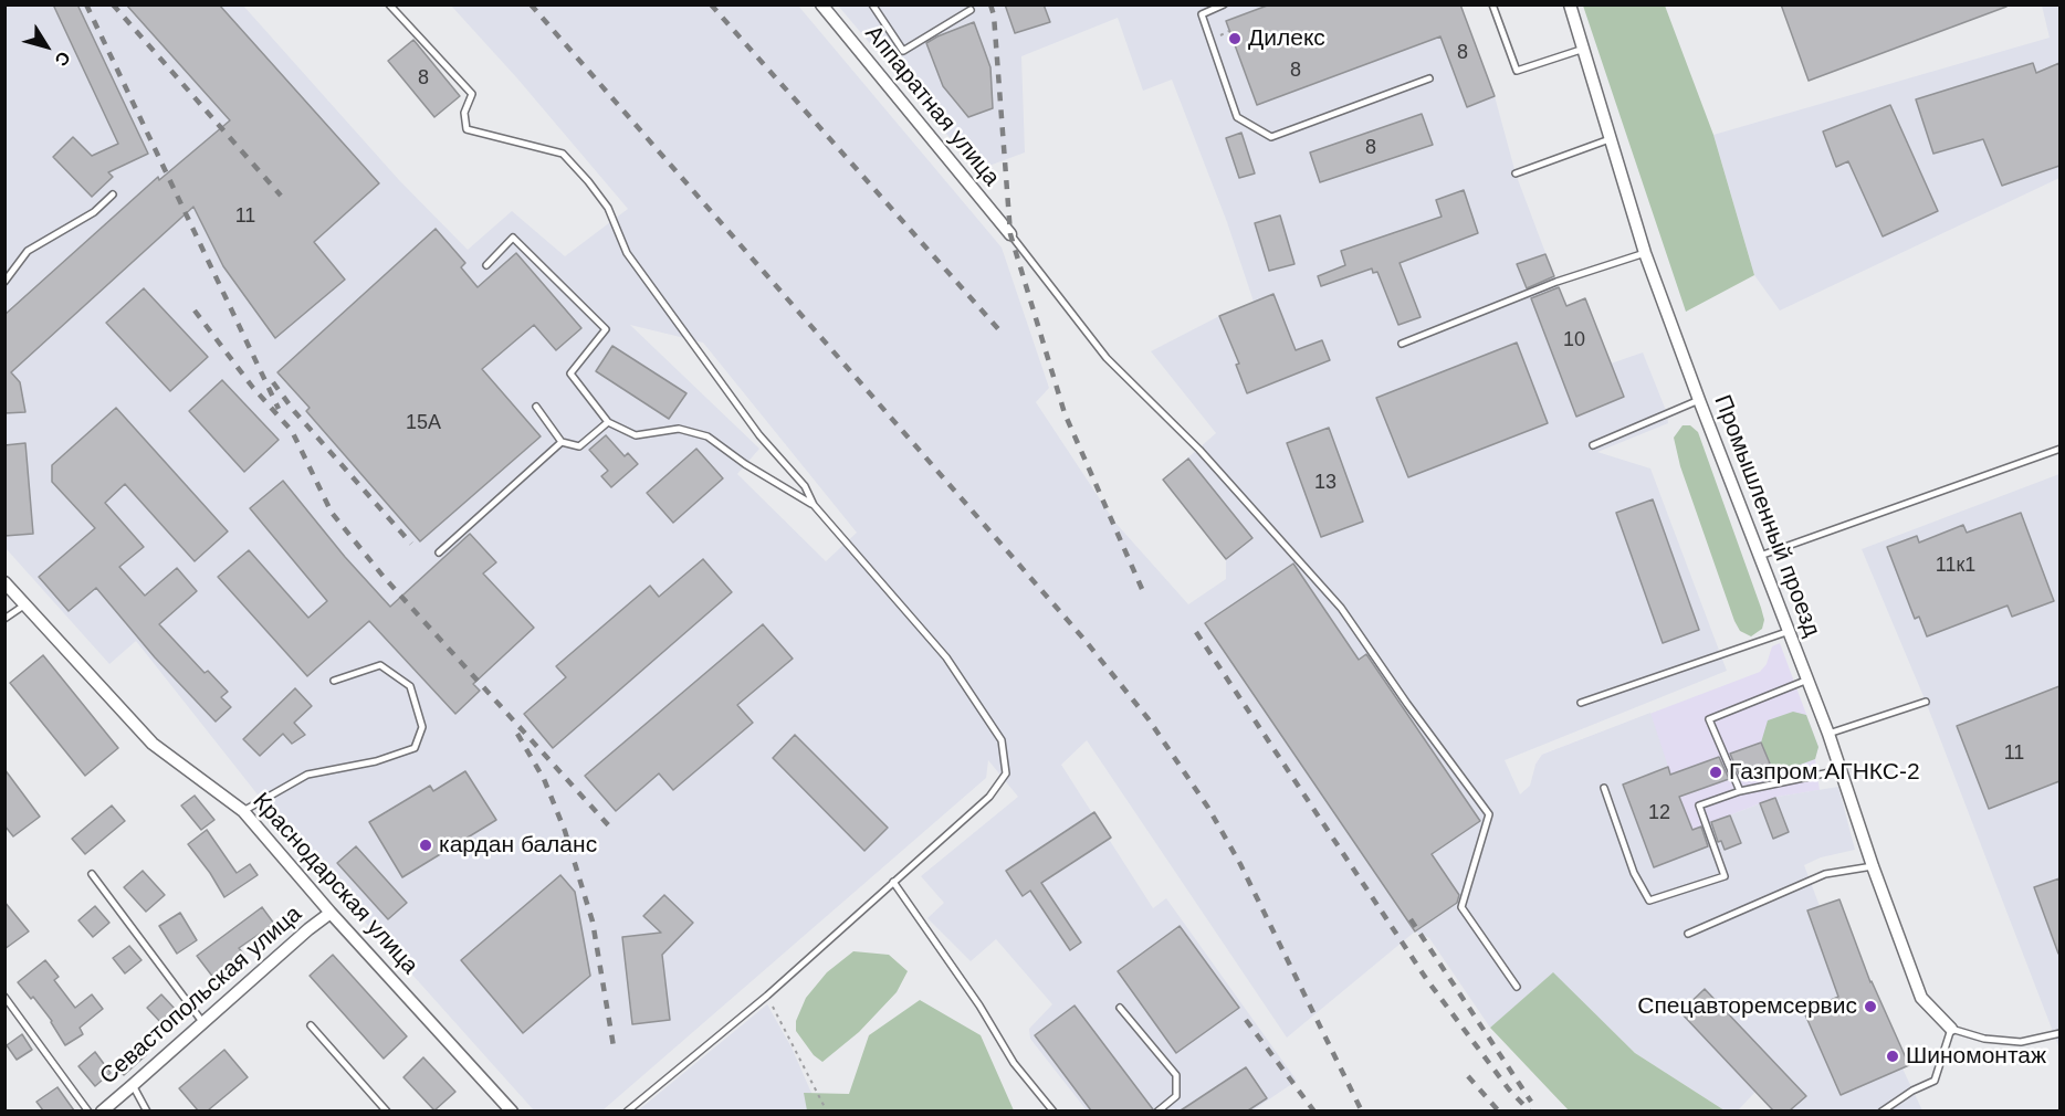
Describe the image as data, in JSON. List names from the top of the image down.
{
  "streets": {
    "street": [
      "Аппаратная улица",
      "Промышленный проезд",
      "Краснодарская улица",
      "Севастопольская улица"
    ]
  },
  "crossings": [
    ["Краснодарская улица", "Севастопольская улица"]
  ],
  "places": [
    "Дилекс",
    "Газпром АГНКС-2",
    "кардан баланс",
    "Спецавторемсервис",
    "Шиномонтаж"
  ],
  "house_numbers": [
    "8",
    "8",
    "8",
    "8",
    "11",
    "10",
    "15А",
    "13",
    "11к1",
    "11",
    "12"
  ],
  "north": "bottom right"
}
